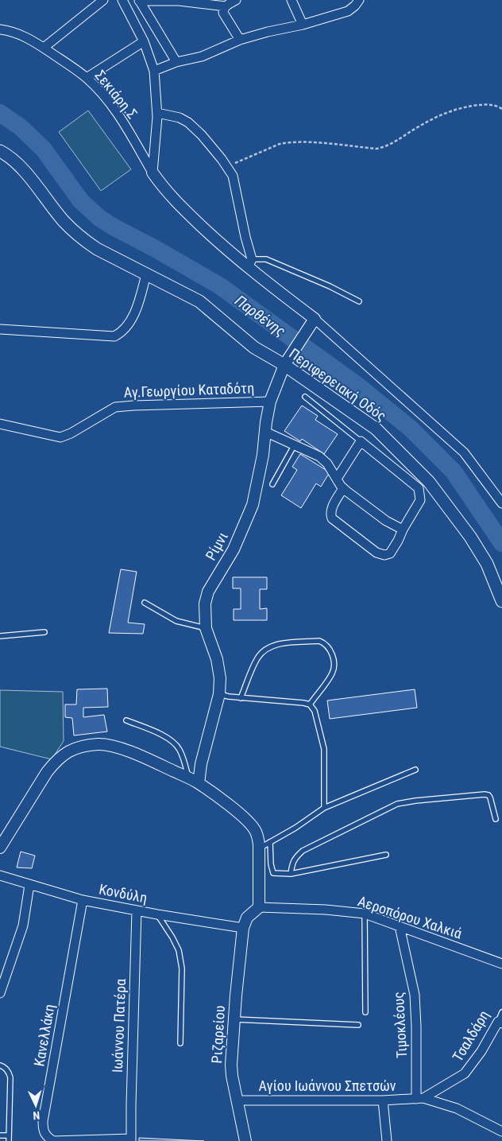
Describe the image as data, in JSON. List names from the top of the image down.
{
  "streets": {
    "main road": ["Περιφερειακή Οδός"],
    "street": [
      "Σεκιάρη.Σ",
      "Αγ.Γεωργίου Καταδότη",
      "Ρίμνι",
      "Κονδύλη",
      "Αεροπόρου Χαλκιά",
      "Τιμοκλέους",
      "Ιωάννου Πατέρα",
      "Ριζαρείου",
      "Κανελλάκη",
      "Τσαλδάρη",
      "Αγίου Ιωάννου Σπετσών"
    ]
  },
  "crossings": [
    ["Περιφερειακή Οδός", "Ρίμνι"],
    ["Αγ.Γεωργίου Καταδότη", "Ρίμνι"],
    ["Κονδύλη", "Ιωάννου Πατέρα"],
    ["Κονδύλη", "Ριζαρείου"],
    ["Κονδύλη", "Κανελλάκη"],
    ["Αεροπόρου Χαλκιά", "Τιμοκλέους"],
    ["Τιμοκλέους", "Τσαλδάρη"],
    ["Τιμοκλέους", "Αγίου Ιωάννου Σπετσών"],
    ["Ιωάννου Πατέρα", "Κανελλάκη"],
    ["Ριζαρείου", "Αγίου Ιωάννου Σπετσών"],
    ["Τσαλδάρη", "Αγίου Ιωάννου Σπετσών"]
  ],
  "water": ["Παρθένης"],
  "north": "bottom"
}
